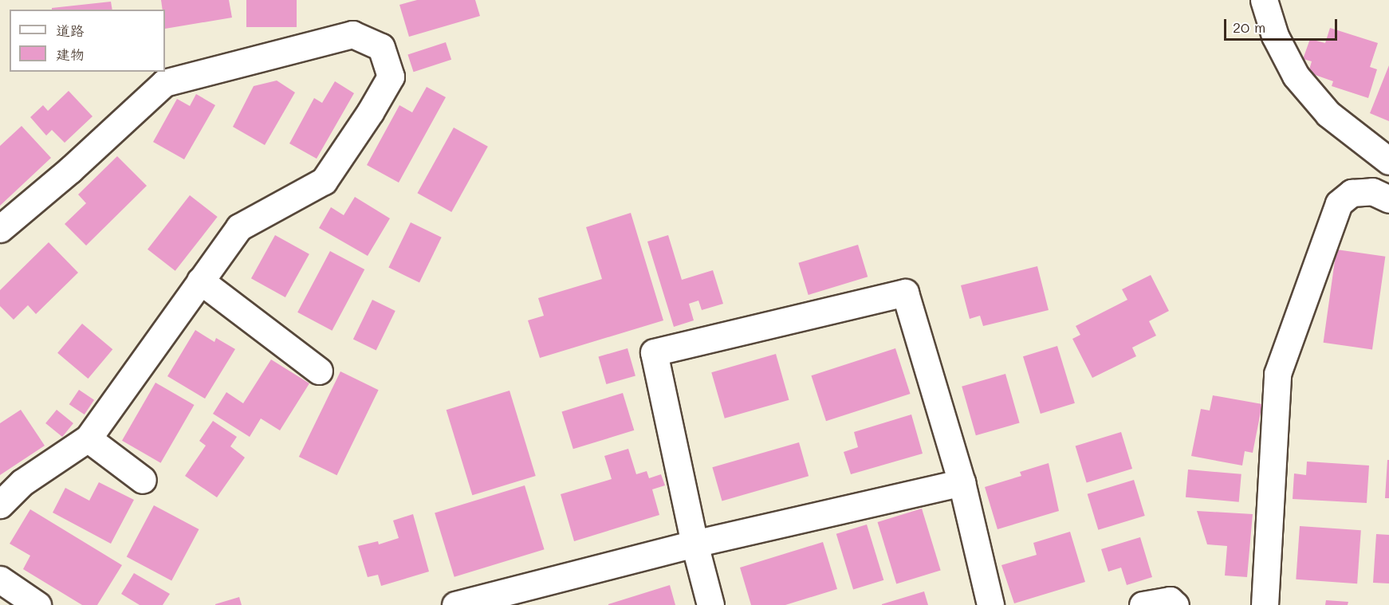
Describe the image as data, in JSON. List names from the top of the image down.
{
  "legend": ["道路", "建物"],
  "scale_bar": "20 m"
}
